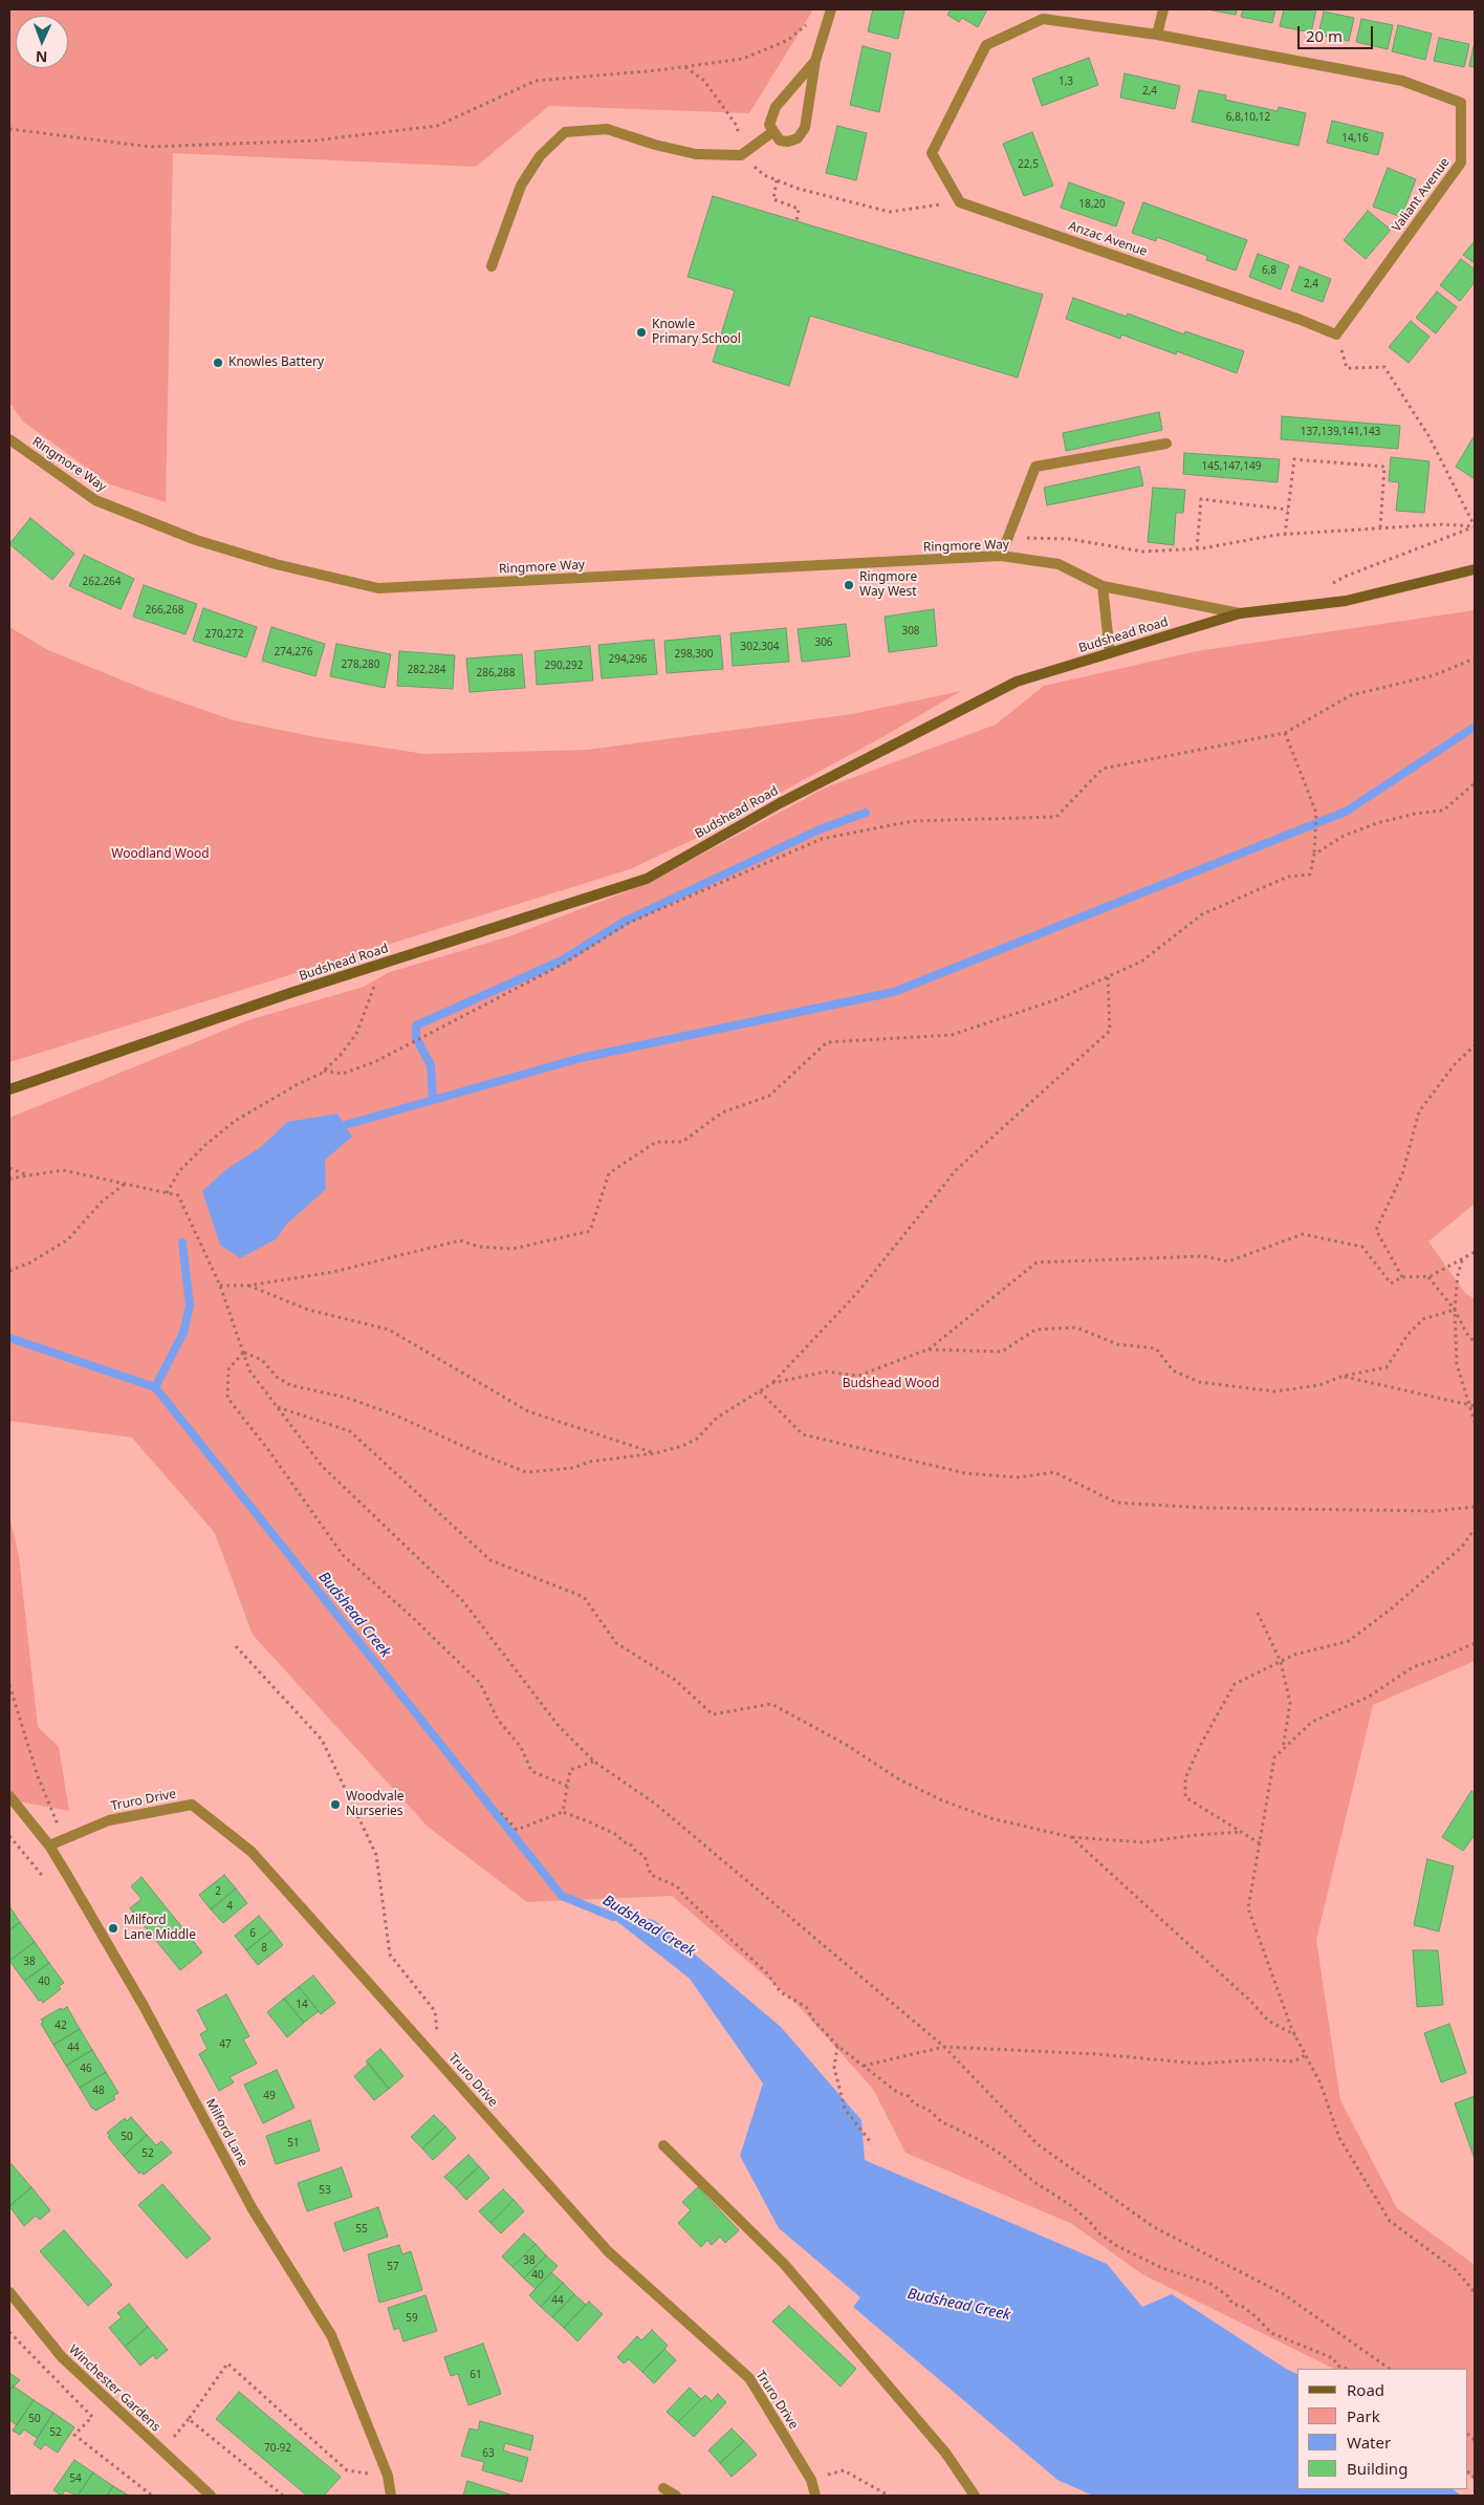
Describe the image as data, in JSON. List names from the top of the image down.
{
  "streets": {
    "street": [
      "Valiant Avenue",
      "Anzac Avenue",
      "Ringmore Way",
      "Budshead Road",
      "Truro Drive",
      "Milford Lane",
      "Winchester Gardens"
    ]
  },
  "crossings": [
    ["Valiant Avenue", "Anzac Avenue"],
    ["Ringmore Way", "Budshead Road"],
    ["Truro Drive", "Milford Lane"]
  ],
  "water": ["Budshead Creek"],
  "parks": ["Woodland Wood", "Budshead Wood"],
  "places": [
    "Knowle Primary School",
    "Knowles Battery",
    "Ringmore Way West",
    "Woodvale Nurseries",
    "Milford Lane Middle"
  ],
  "house_numbers": [
    "1,3",
    "2,4",
    "6,8,10,12",
    "14,16",
    "22,5",
    "18,20",
    "6,8",
    "2,4",
    "137,139,141,143",
    "145,147,149",
    "262,264",
    "266,268",
    "308",
    "270,272",
    "306",
    "302,304",
    "274,276",
    "298,300",
    "294,296",
    "278,280",
    "290,292",
    "282,284",
    "286,288",
    "2",
    "4",
    "6",
    "8",
    "38",
    "40",
    "14",
    "42",
    "47",
    "44",
    "46",
    "48",
    "49",
    "50",
    "51",
    "52",
    "53",
    "55",
    "38",
    "57",
    "40",
    "44",
    "59",
    "61",
    "50",
    "52",
    "70-92",
    "63",
    "54"
  ],
  "legend": [
    "Road",
    "Park",
    "Water",
    "Building"
  ],
  "scale_bar": "20 m",
  "north": "bottom"
}
